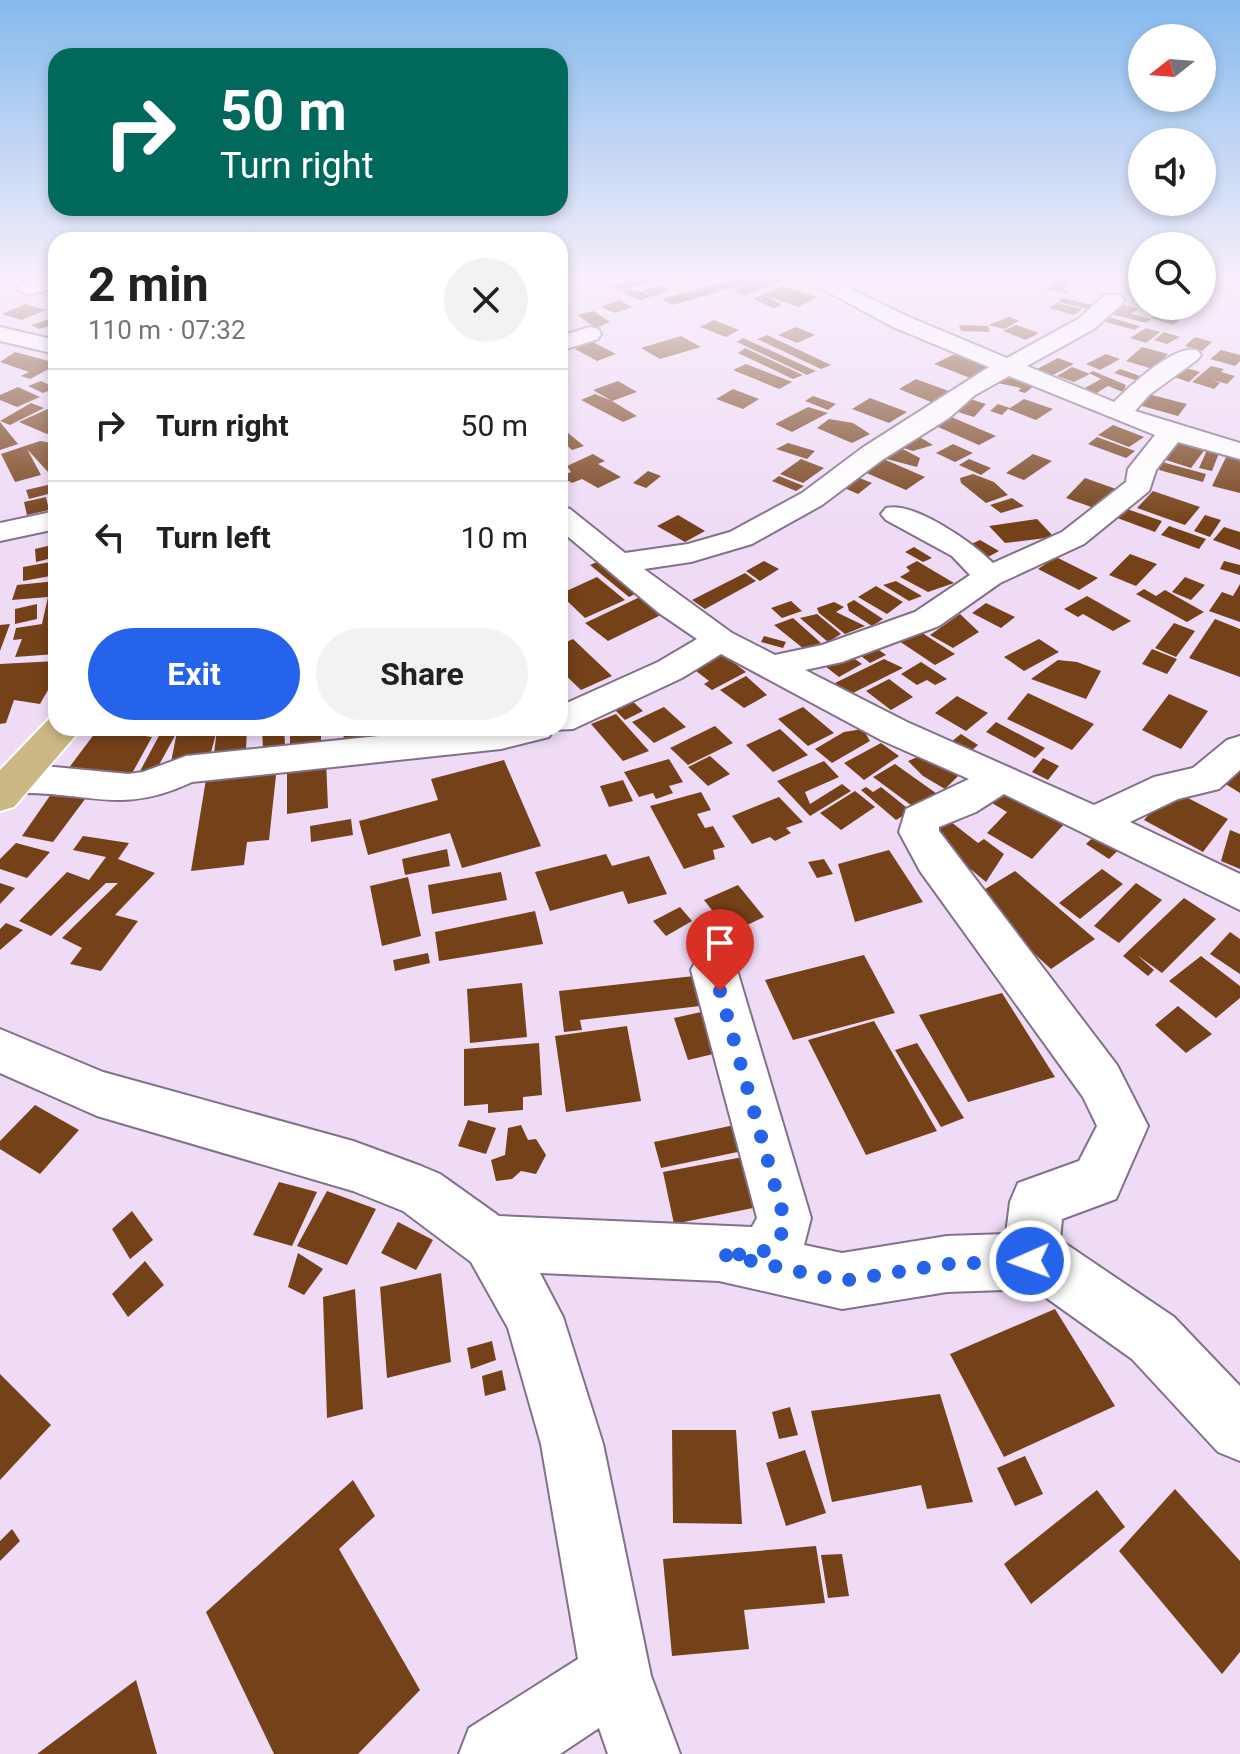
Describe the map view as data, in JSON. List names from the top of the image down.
{
  "north": "left",
  "page": {
    "turn": ["50 m", "Turn right"],
    "heading": ["2 min", "110 m · 07:32"],
    "list": [
      {
        "name": "Turn right",
        "value": "50 m"
      },
      {
        "name": "Turn left",
        "value": "10 m"
      }
    ],
    "buttons": ["Exit", "Share"]
  }
}
